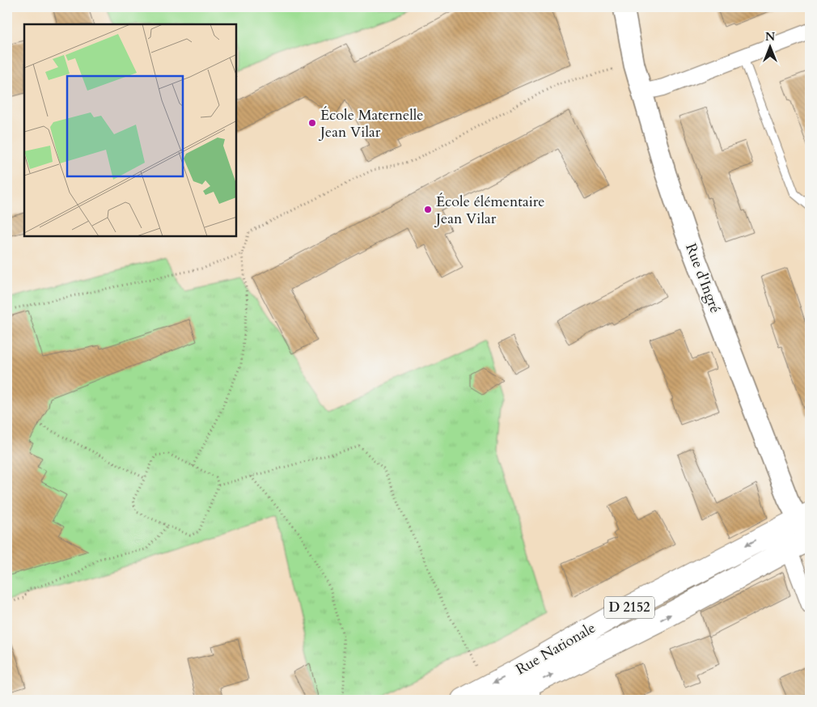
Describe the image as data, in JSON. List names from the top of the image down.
{
  "streets": {
    "main road": ["D 2152", "Rue Nationale"],
    "street": ["Rue d'Ingré"]
  },
  "crossings": [
    ["Rue d'Ingré", "Rue Nationale"]
  ],
  "places": ["École Maternelle Jean Vilar", "École élémentaire Jean Vilar"],
  "north": "top"
}
